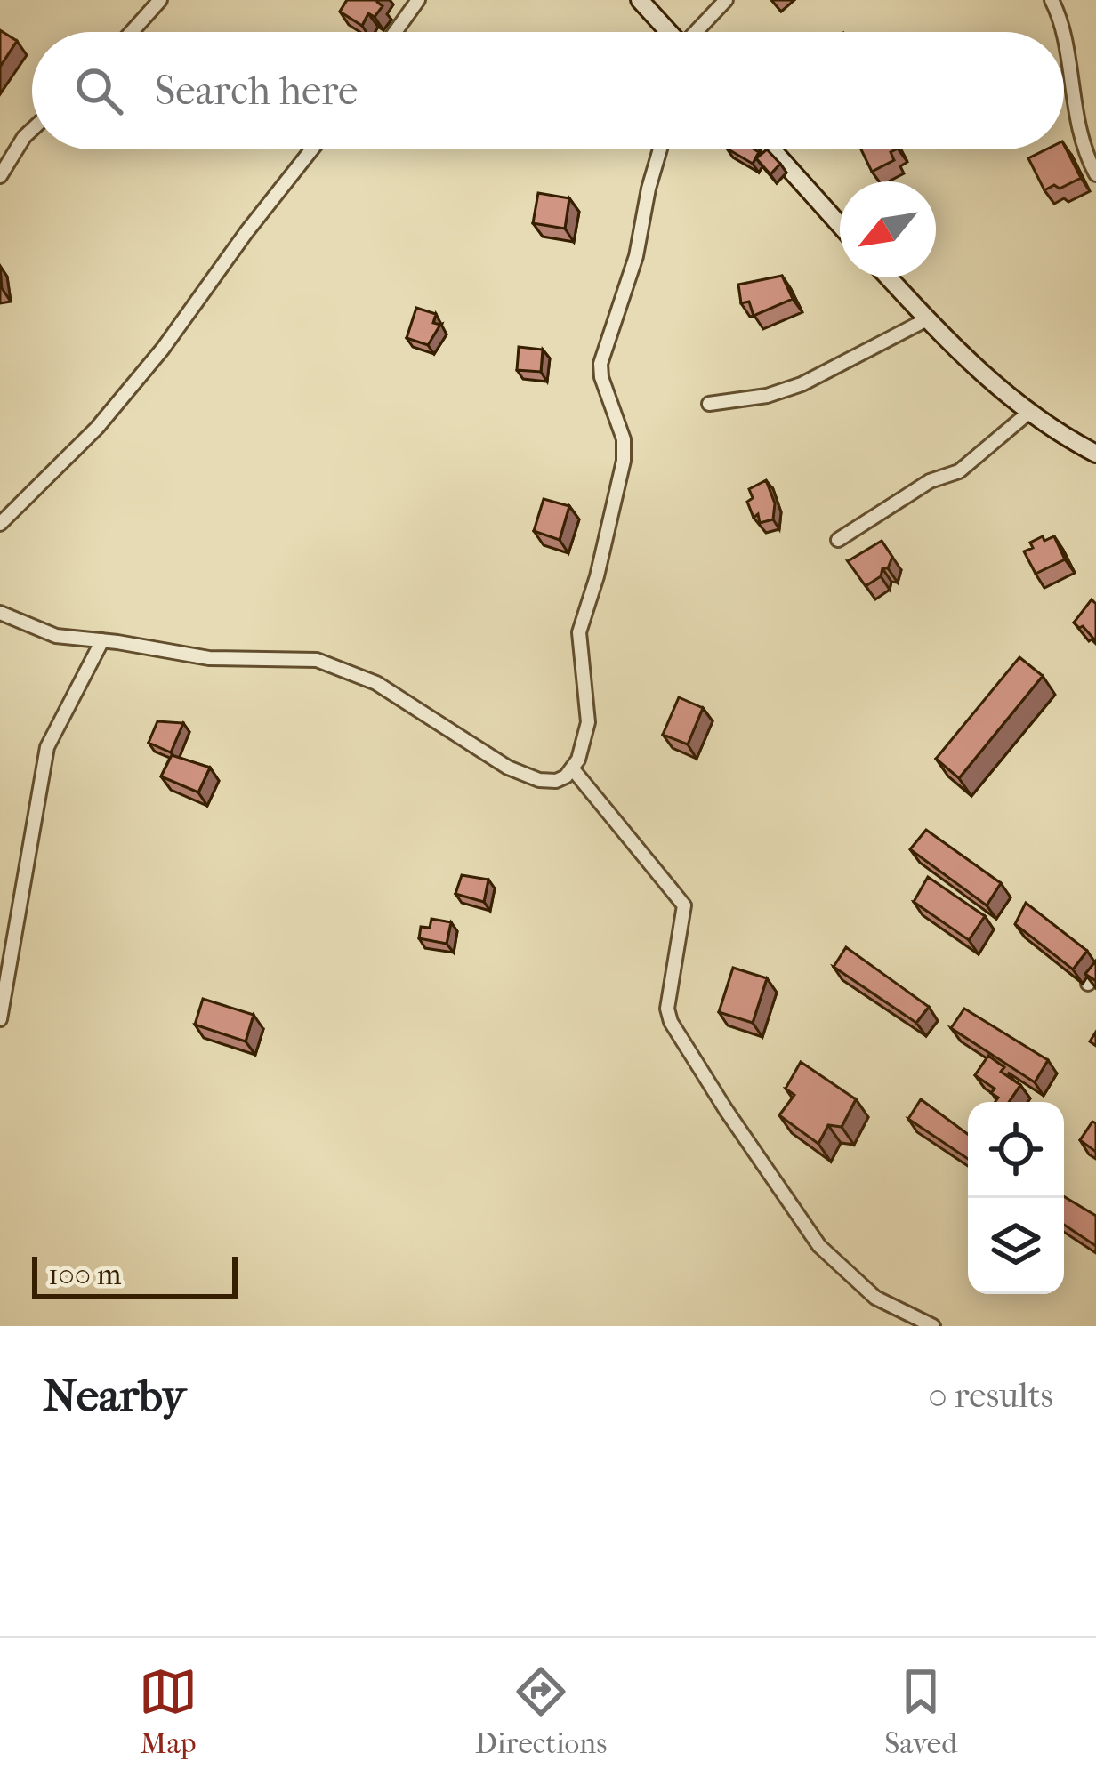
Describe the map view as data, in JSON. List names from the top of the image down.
{
  "scale_bar": "100 m",
  "north": "bottom left",
  "page": {
    "search": "Search here",
    "scale": "100 m",
    "heading": ["Nearby", "0 results"],
    "nav": ["Map", "Directions", "Saved"]
  }
}
